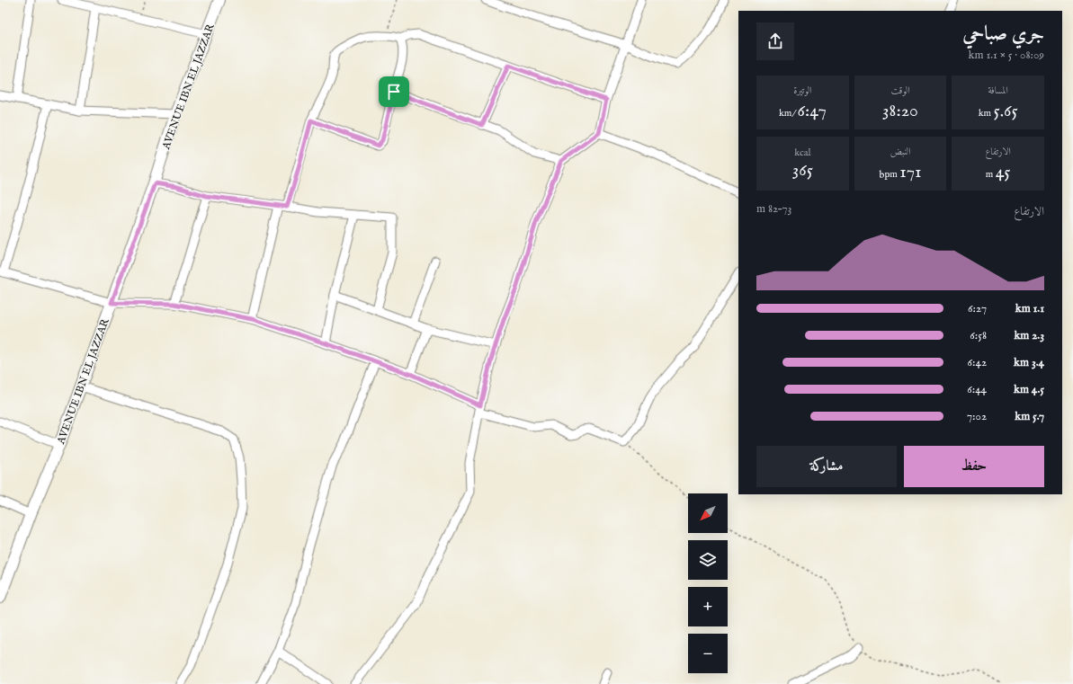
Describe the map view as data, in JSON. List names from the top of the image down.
{
  "streets": {
    "main road": ["AVENUE IBN EL JAZZAR"]
  },
  "north": "bottom left",
  "page": {
    "heading": ["جري صباحي", "08:09 · 5 × 1.1 km"],
    "stats": [
      ["المسافة", "5.65 km"],
      ["الوقت", "38:20"],
      ["الوتيرة", "6:47 /km"],
      ["الارتفاع", "45 m"],
      ["النبض", "171 bpm"],
      ["kcal", "365"]
    ],
    "chart": ["الارتفاع", "73–82 m"],
    "list": [
      {
        "name": "1.1 km",
        "note": "6:27"
      },
      {
        "name": "2.3 km",
        "note": "6:58"
      },
      {
        "name": "3.4 km",
        "note": "6:42"
      },
      {
        "name": "4.5 km",
        "note": "6:44"
      },
      {
        "name": "5.7 km",
        "note": "7:02"
      }
    ],
    "buttons": ["حفظ", "مشاركة"],
    "map_buttons": ["+", "−"]
  }
}
